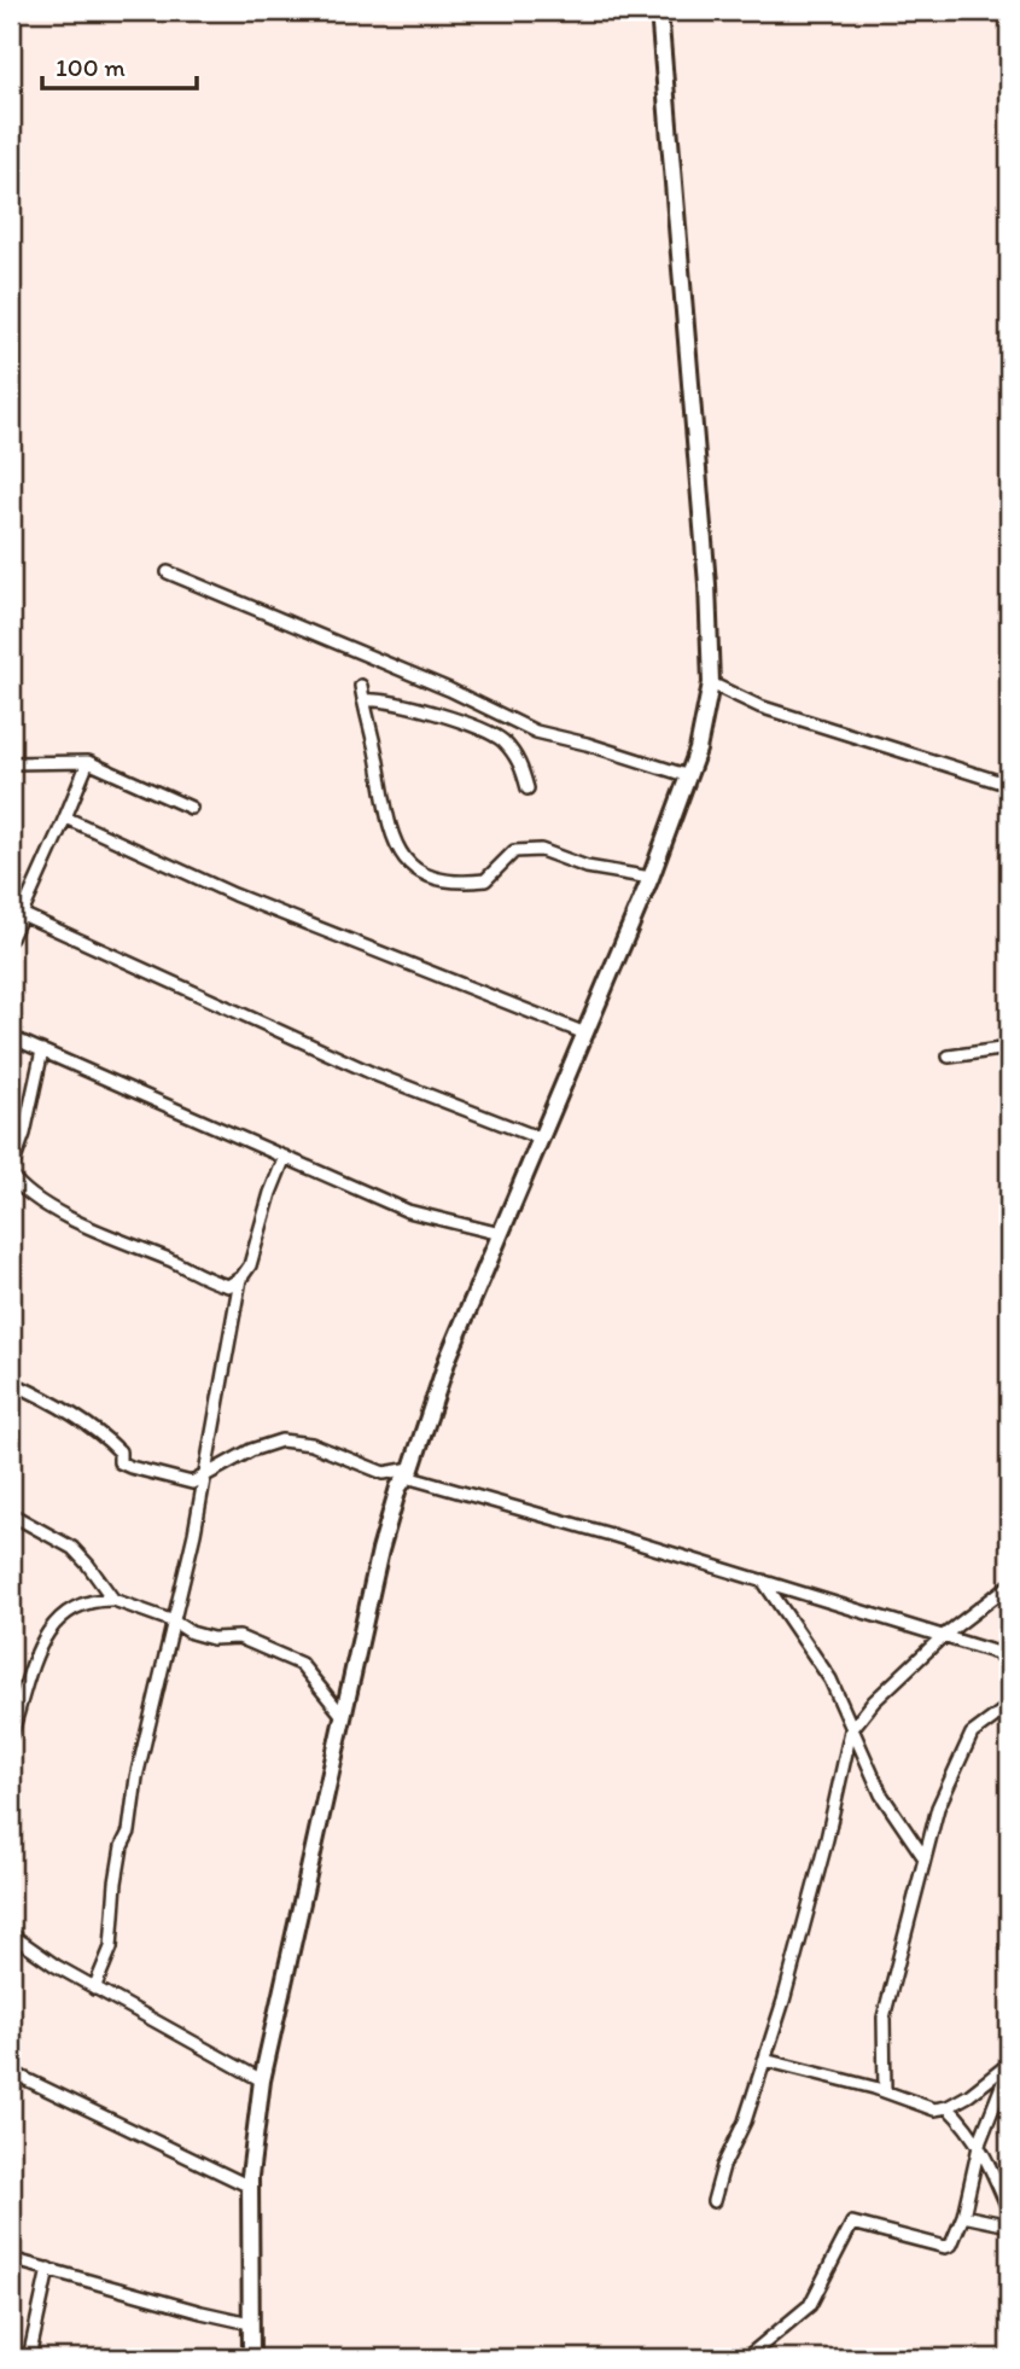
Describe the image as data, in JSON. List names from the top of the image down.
{
  "scale_bar": "100 m"
}
